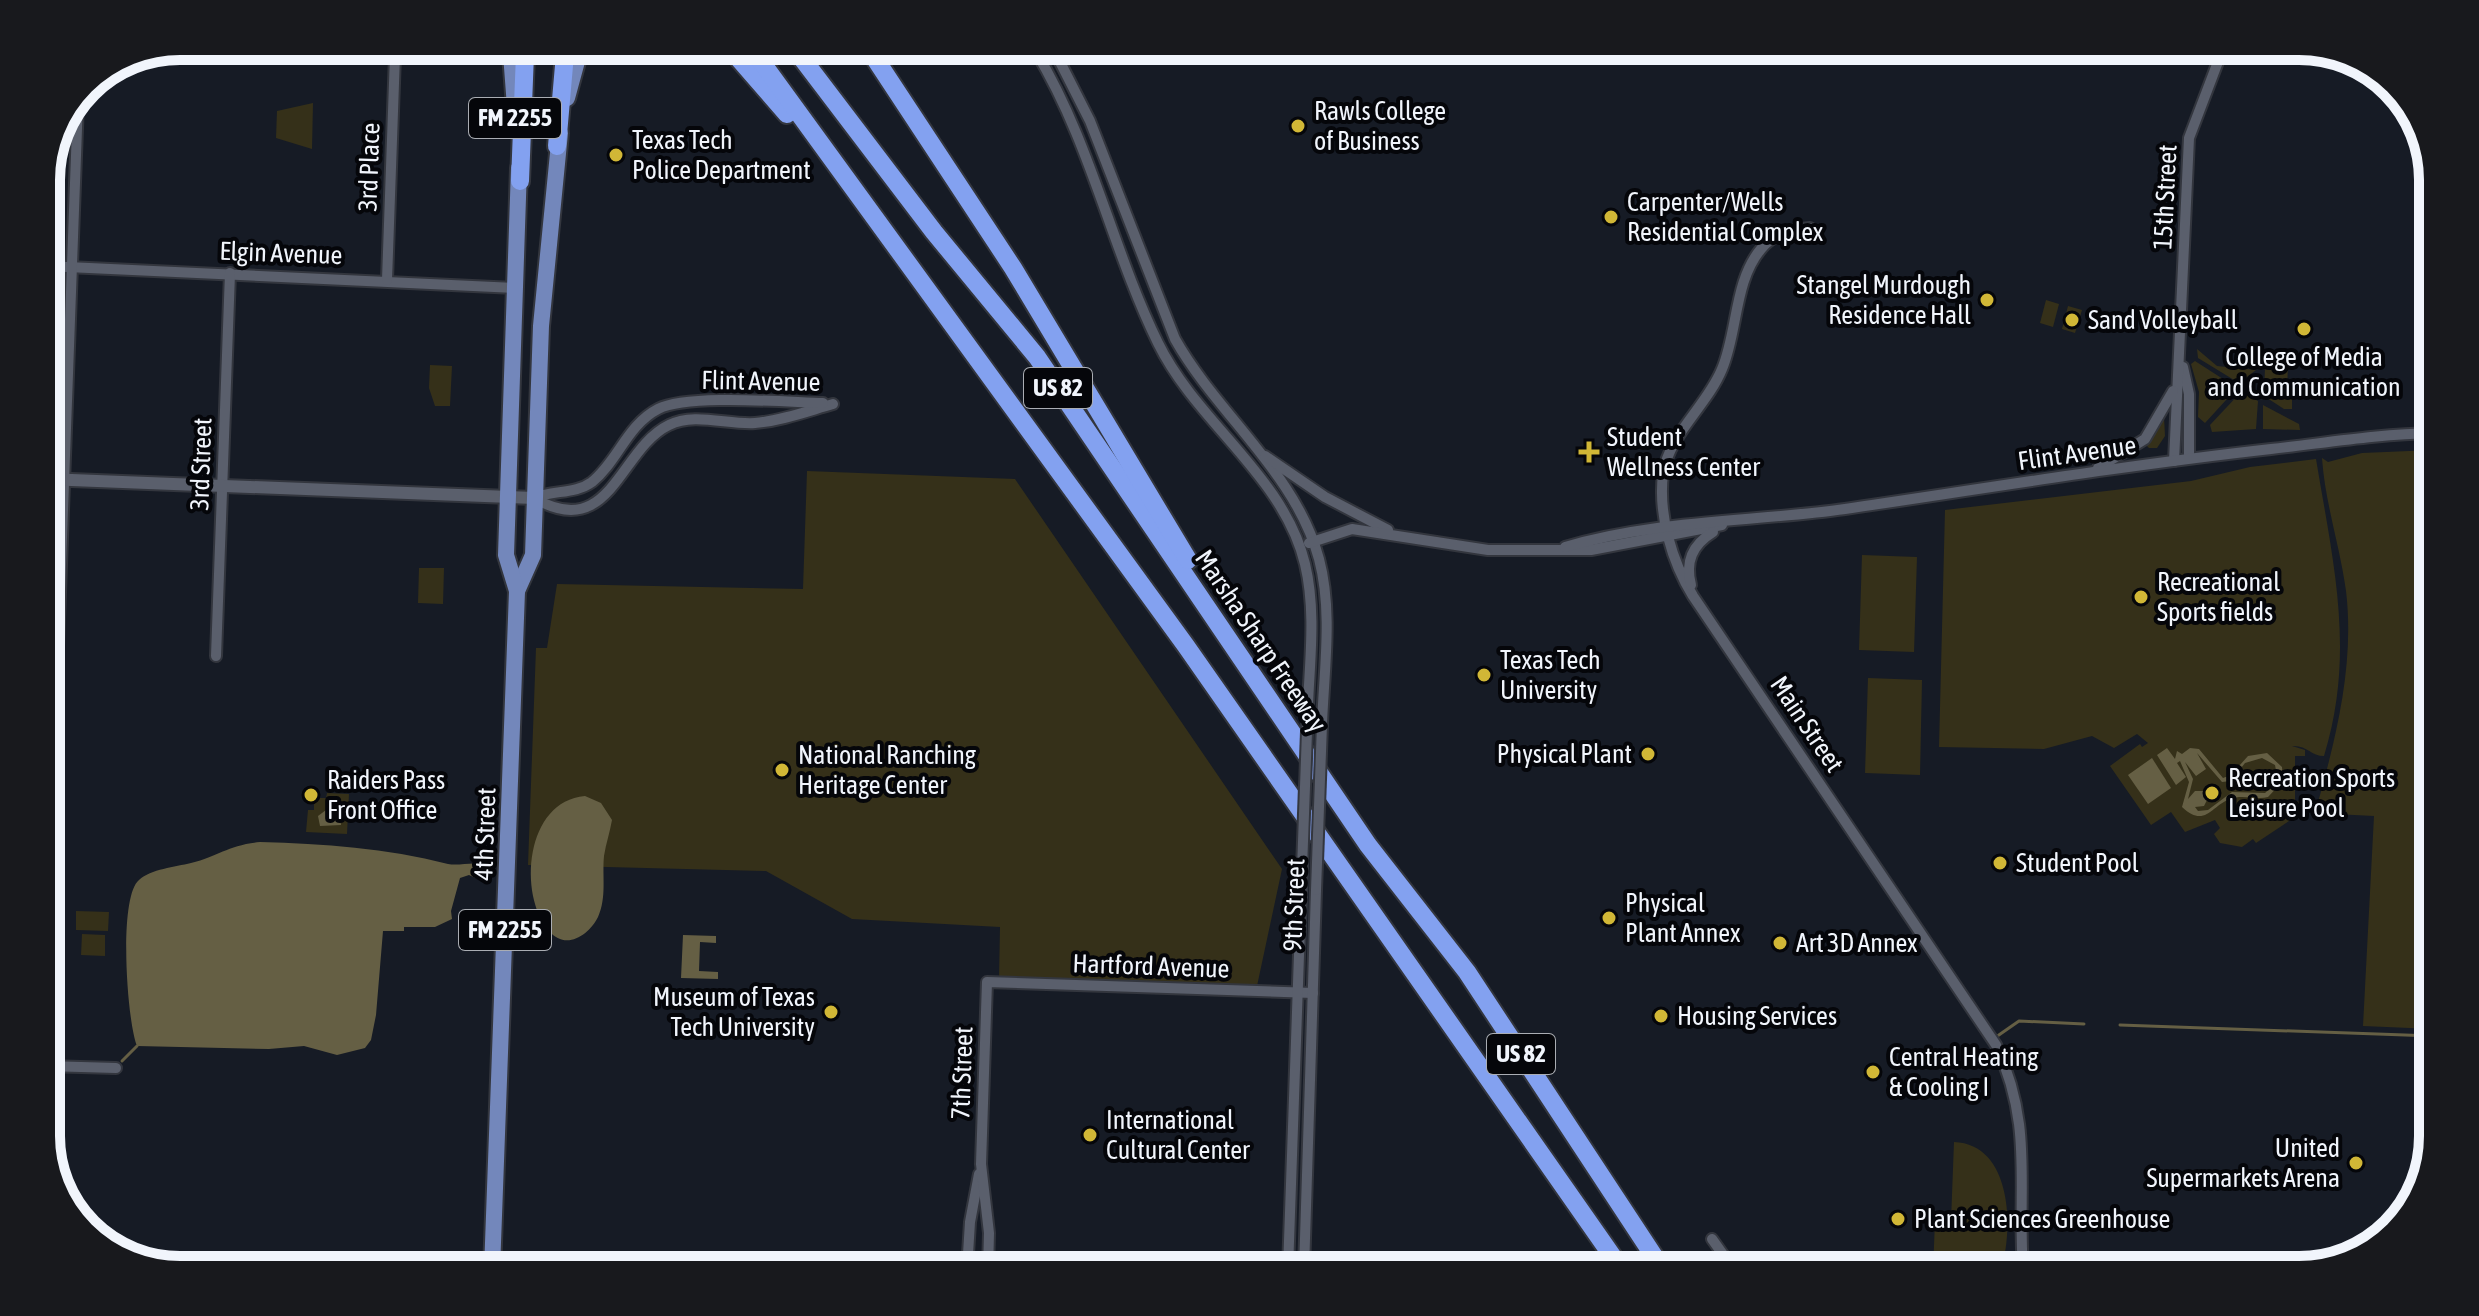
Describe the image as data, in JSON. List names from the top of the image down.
{
  "streets": {
    "highway": ["US 82", "Marsha Sharp Freeway"],
    "main road": ["FM 2255", "4th Street"],
    "street": [
      "3rd Place",
      "15th Street",
      "Elgin Avenue",
      "Flint Avenue",
      "3rd Street",
      "Main Street",
      "9th Street",
      "Hartford Avenue",
      "7th Street"
    ]
  },
  "crossings": [
    ["FM 2255", "4th Street"],
    ["3rd Place", "Elgin Avenue"],
    ["15th Street", "Flint Avenue"],
    ["Elgin Avenue", "3rd Street"],
    ["Elgin Avenue", "4th Street"],
    ["Flint Avenue", "3rd Street"],
    ["Flint Avenue", "Main Street"],
    ["Flint Avenue", "4th Street"],
    ["Flint Avenue", "9th Street"],
    ["9th Street", "Hartford Avenue"],
    ["Hartford Avenue", "7th Street"]
  ],
  "places": {
    "other": [
      "Rawls College of Business",
      "Texas Tech Police Department",
      "Carpenter/Wells Residential Complex",
      "Stangel Murdough Residence Hall",
      "Sand Volleyball",
      "College of Media and Communication",
      "Recreational Sports fields",
      "Texas Tech University",
      "Physical Plant",
      "National Ranching Heritage Center",
      "Recreation Sports Leisure Pool",
      "Raiders Pass Front Office",
      "Student Pool",
      "Physical Plant Annex",
      "Art 3D Annex",
      "Museum of Texas Tech University",
      "Housing Services",
      "Central Heating & Cooling I",
      "International Cultural Center",
      "United Supermarkets Arena",
      "Plant Sciences Greenhouse"
    ],
    "health": ["Student Wellness Center"]
  }
}
